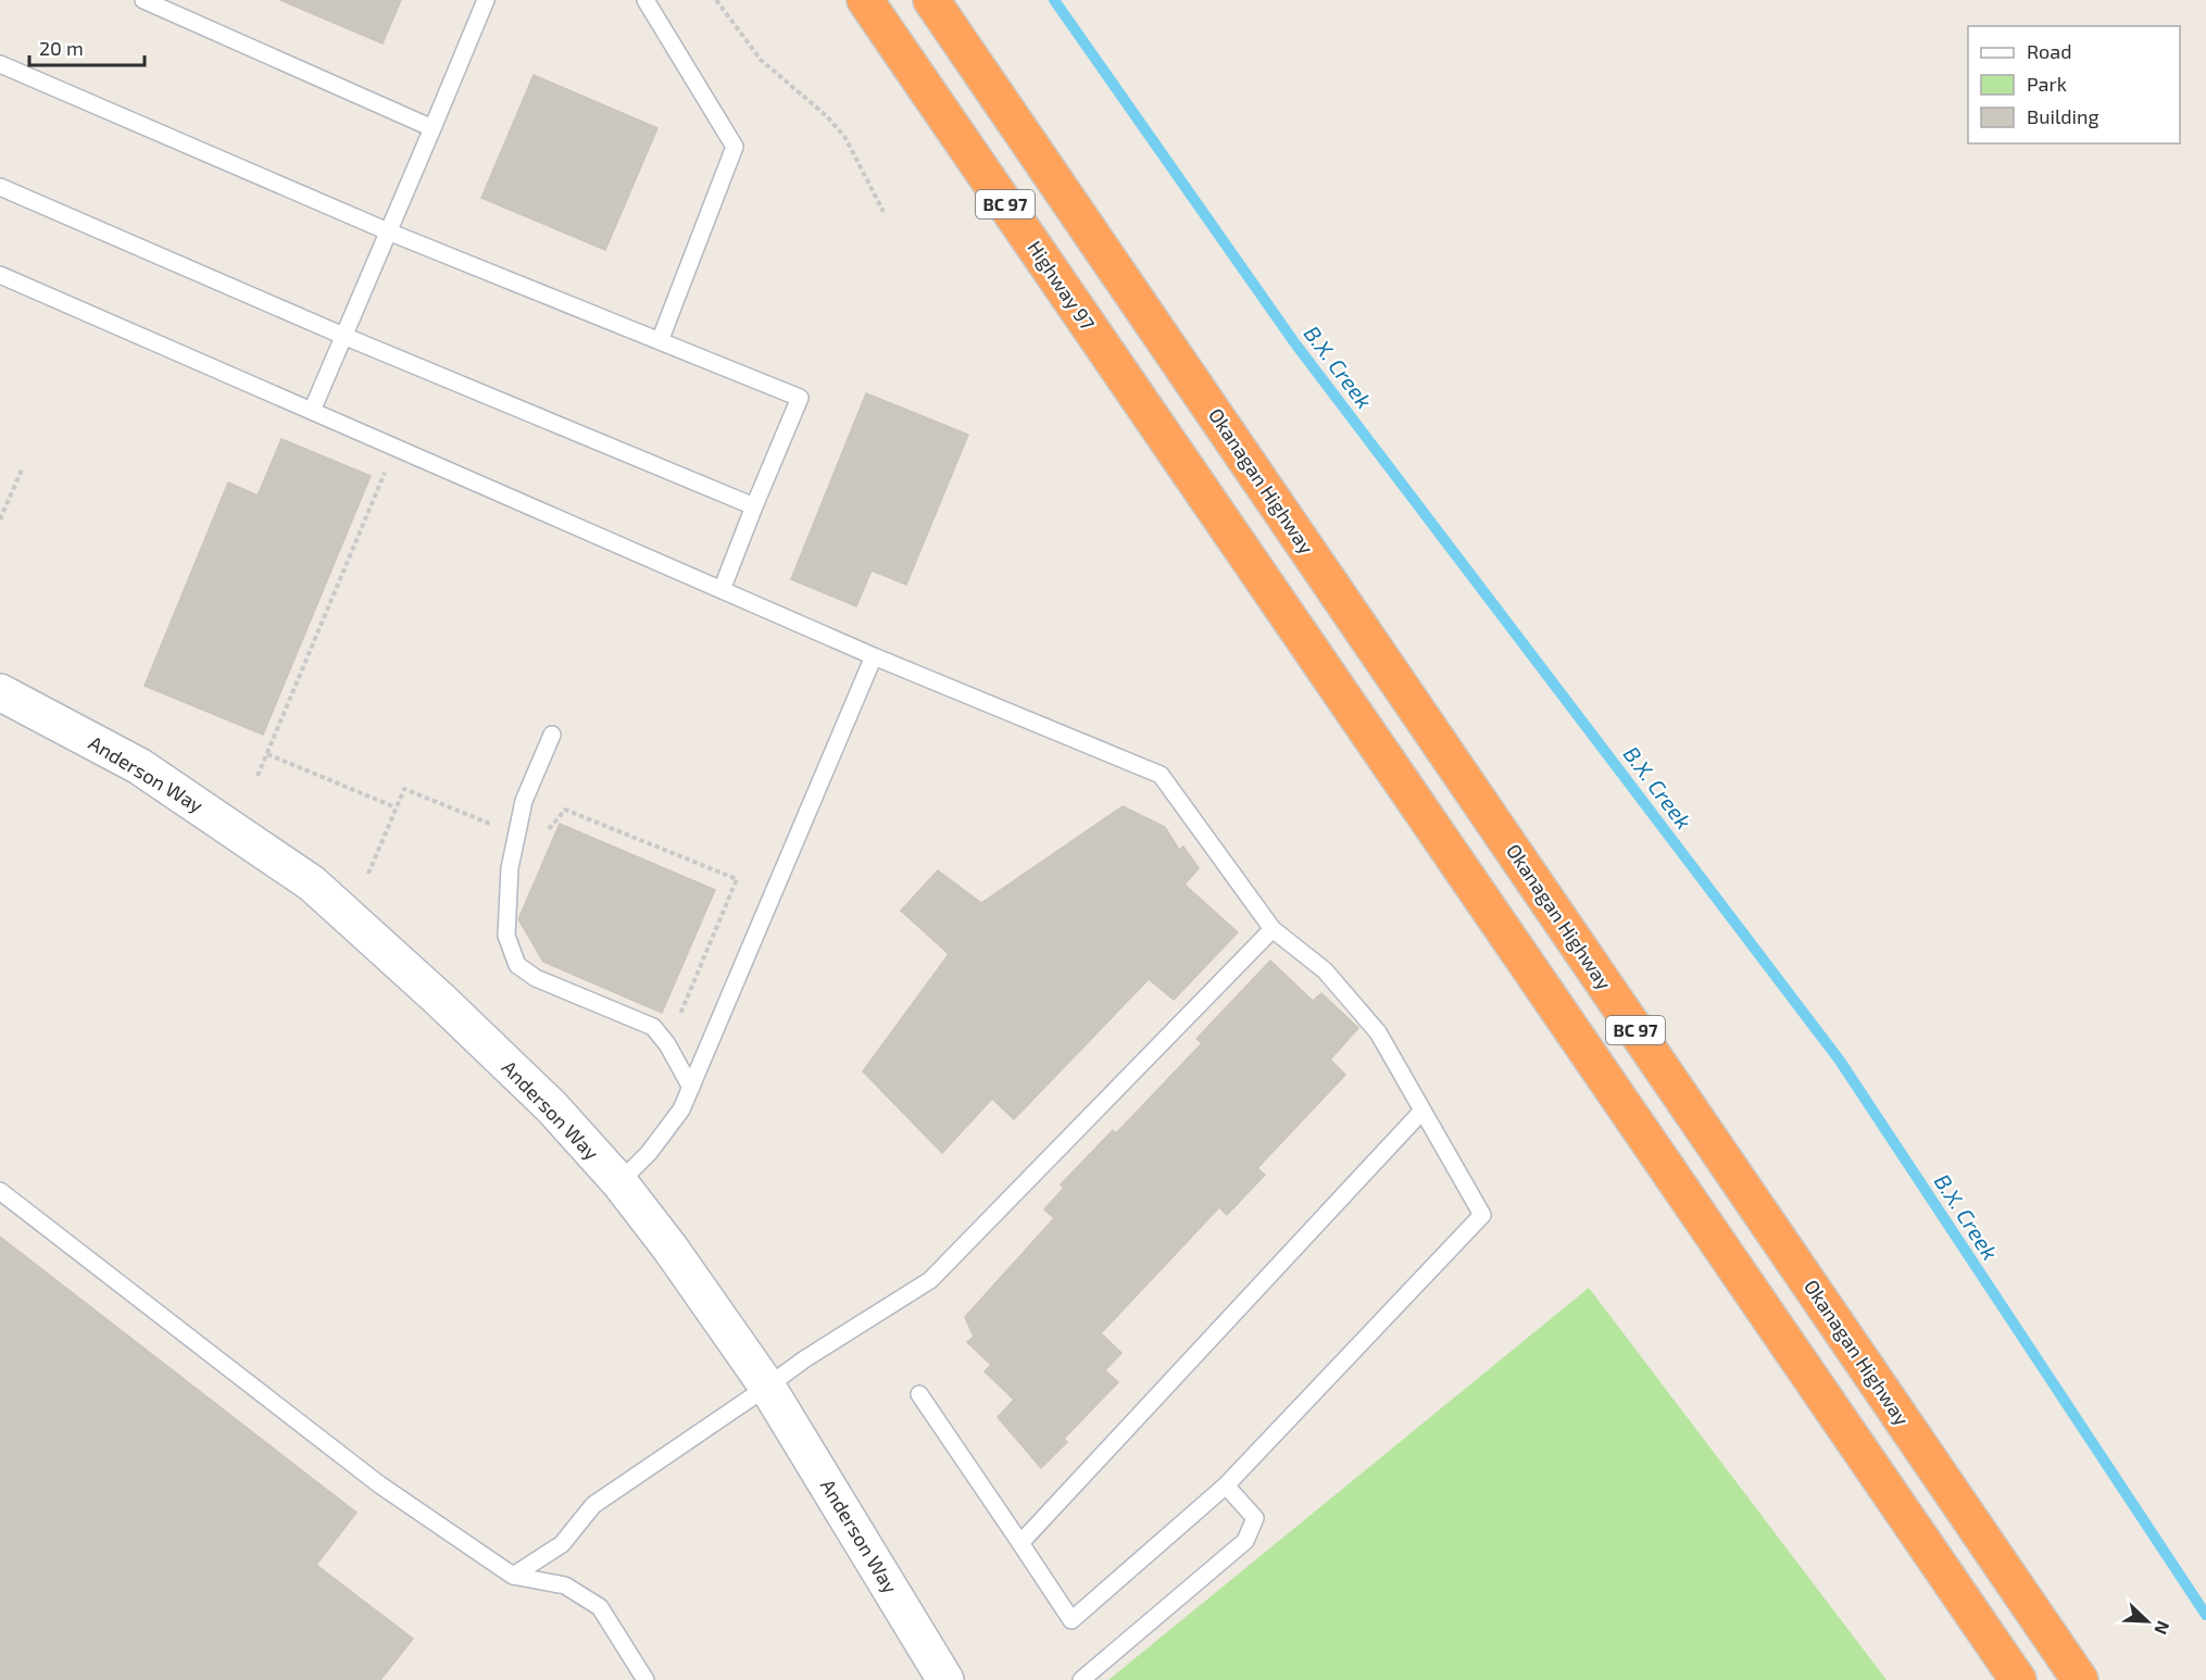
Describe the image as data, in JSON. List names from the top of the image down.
{
  "streets": {
    "highway": ["BC 97", "Highway 97", "Okanagan Highway"],
    "street": ["Anderson Way"]
  },
  "water": ["B.X. Creek"],
  "legend": ["Road", "Park", "Building"],
  "scale_bar": "20 m",
  "north": "bottom right"
}
